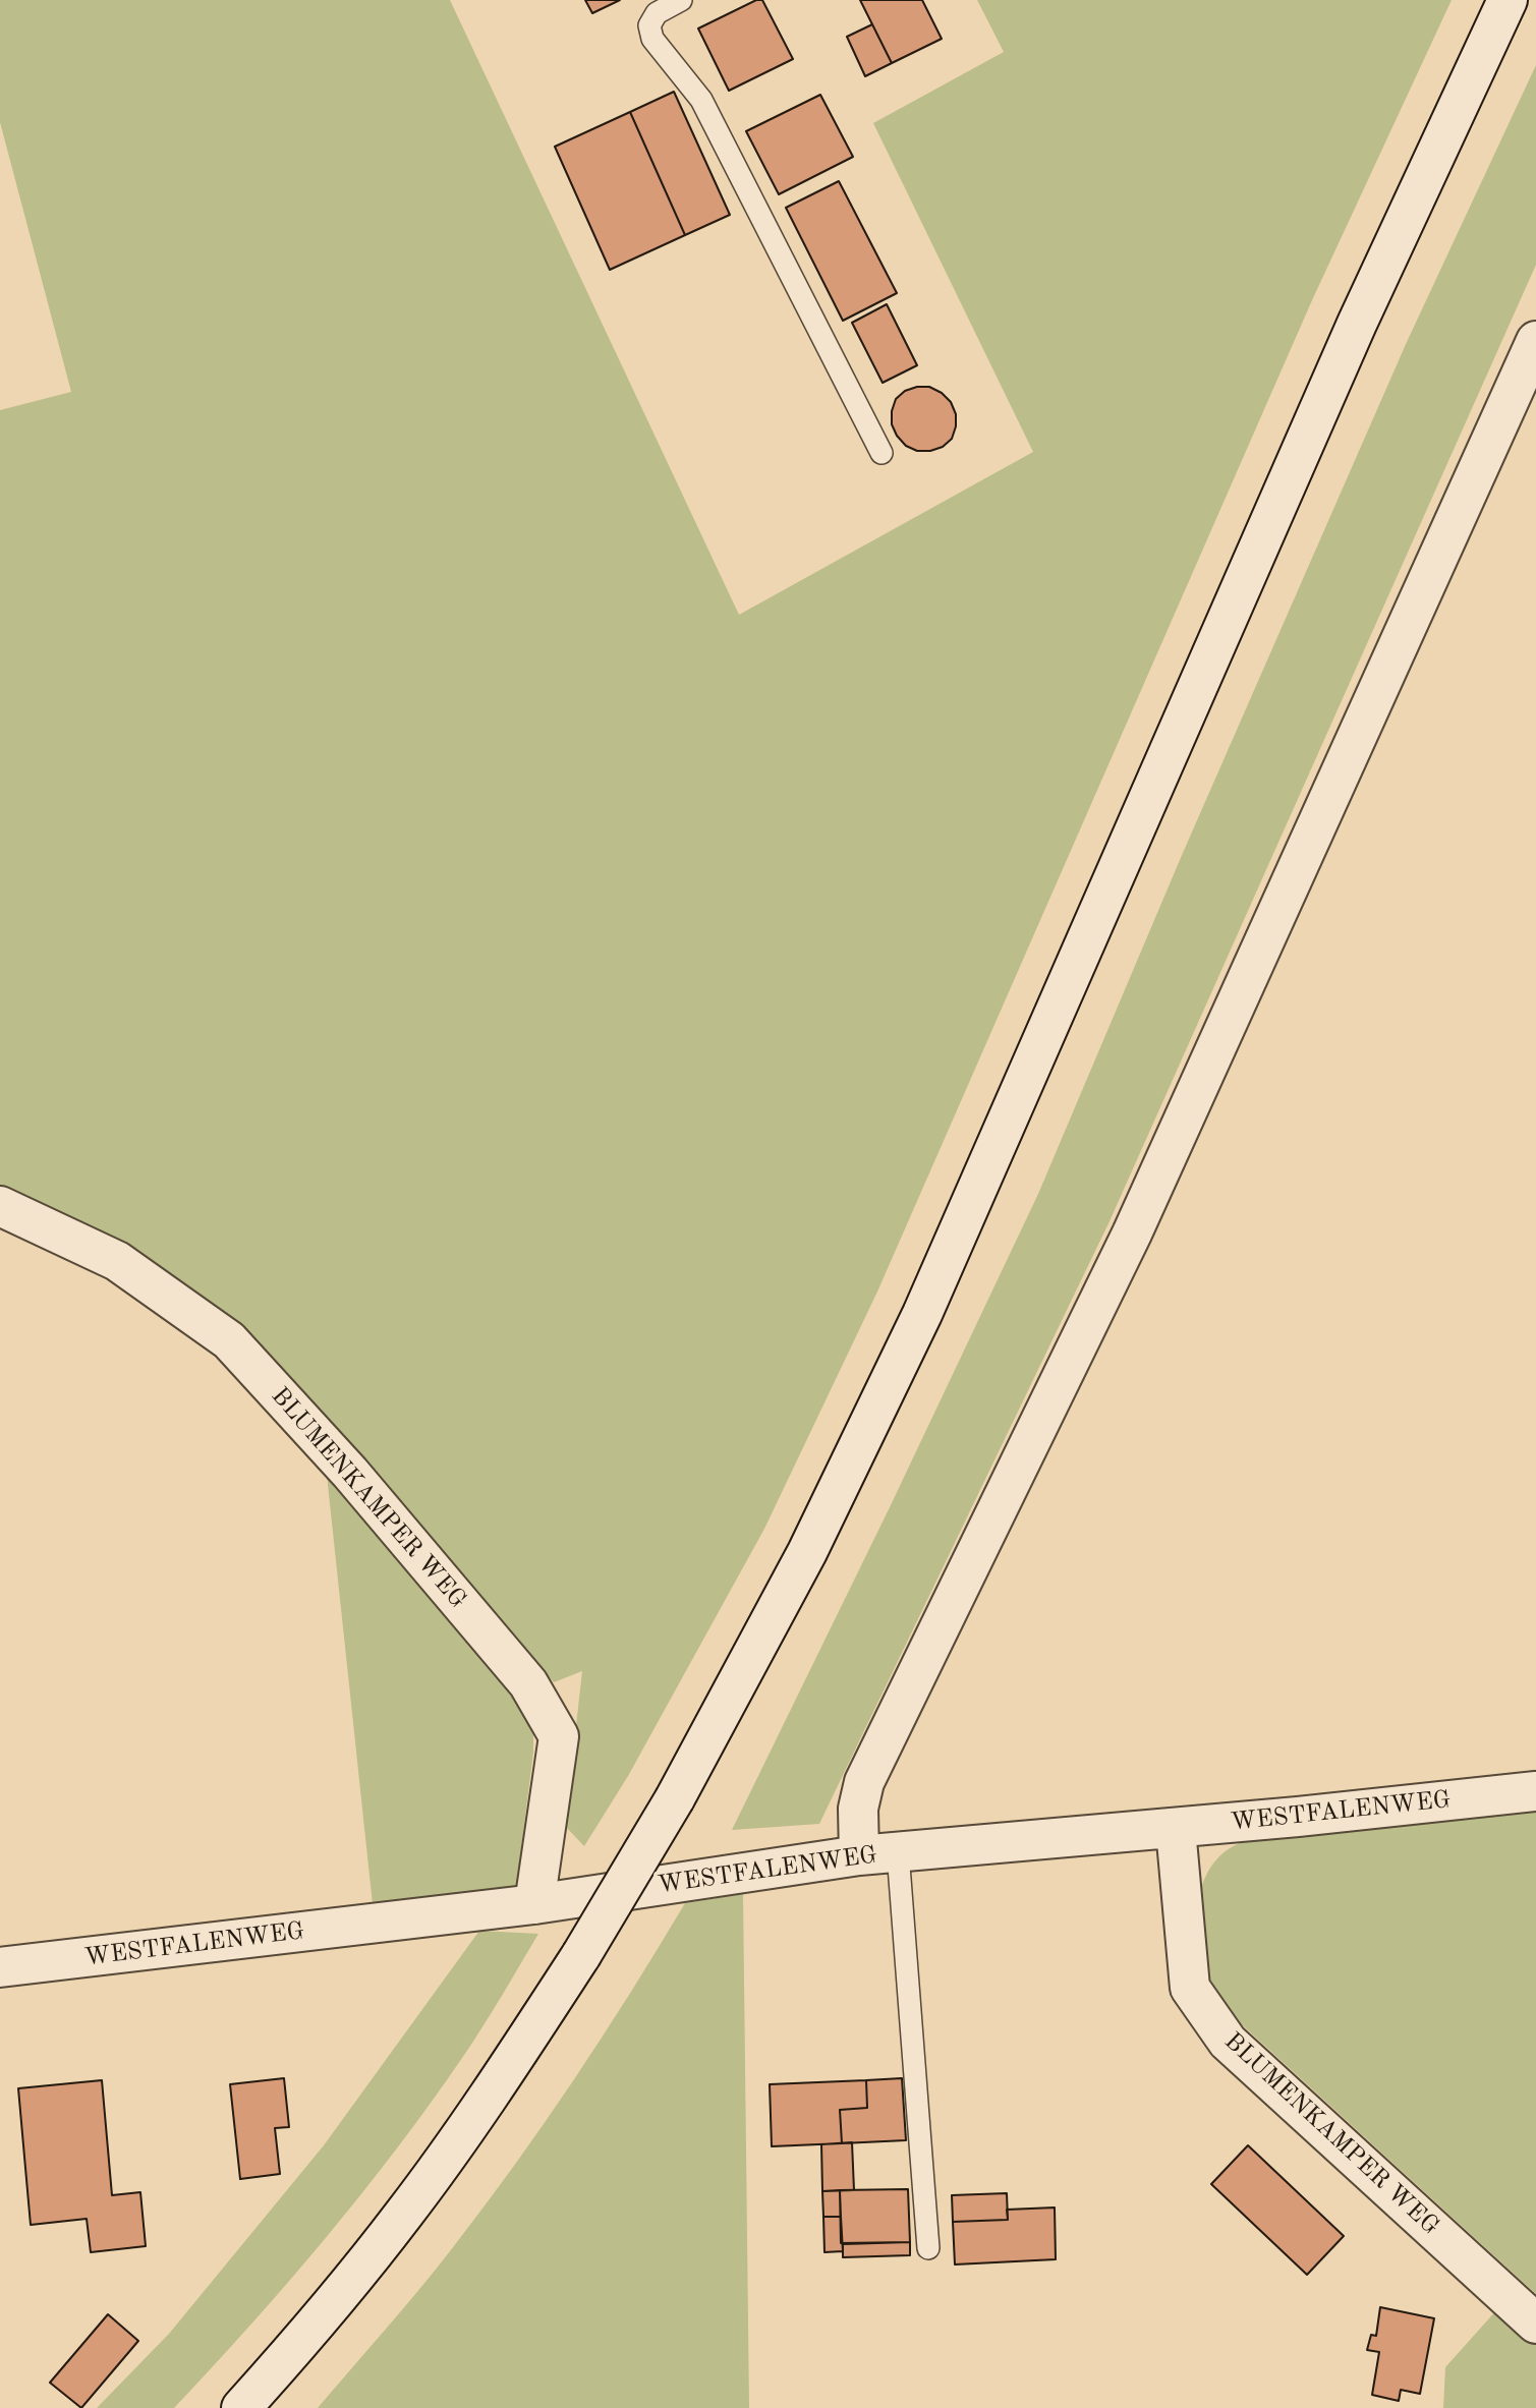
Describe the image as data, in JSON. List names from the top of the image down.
{
  "streets": {
    "street": ["BLUMENKAMPER WEG", "WESTFALENWEG"]
  },
  "crossings": [
    ["BLUMENKAMPER WEG", "WESTFALENWEG"]
  ]
}
